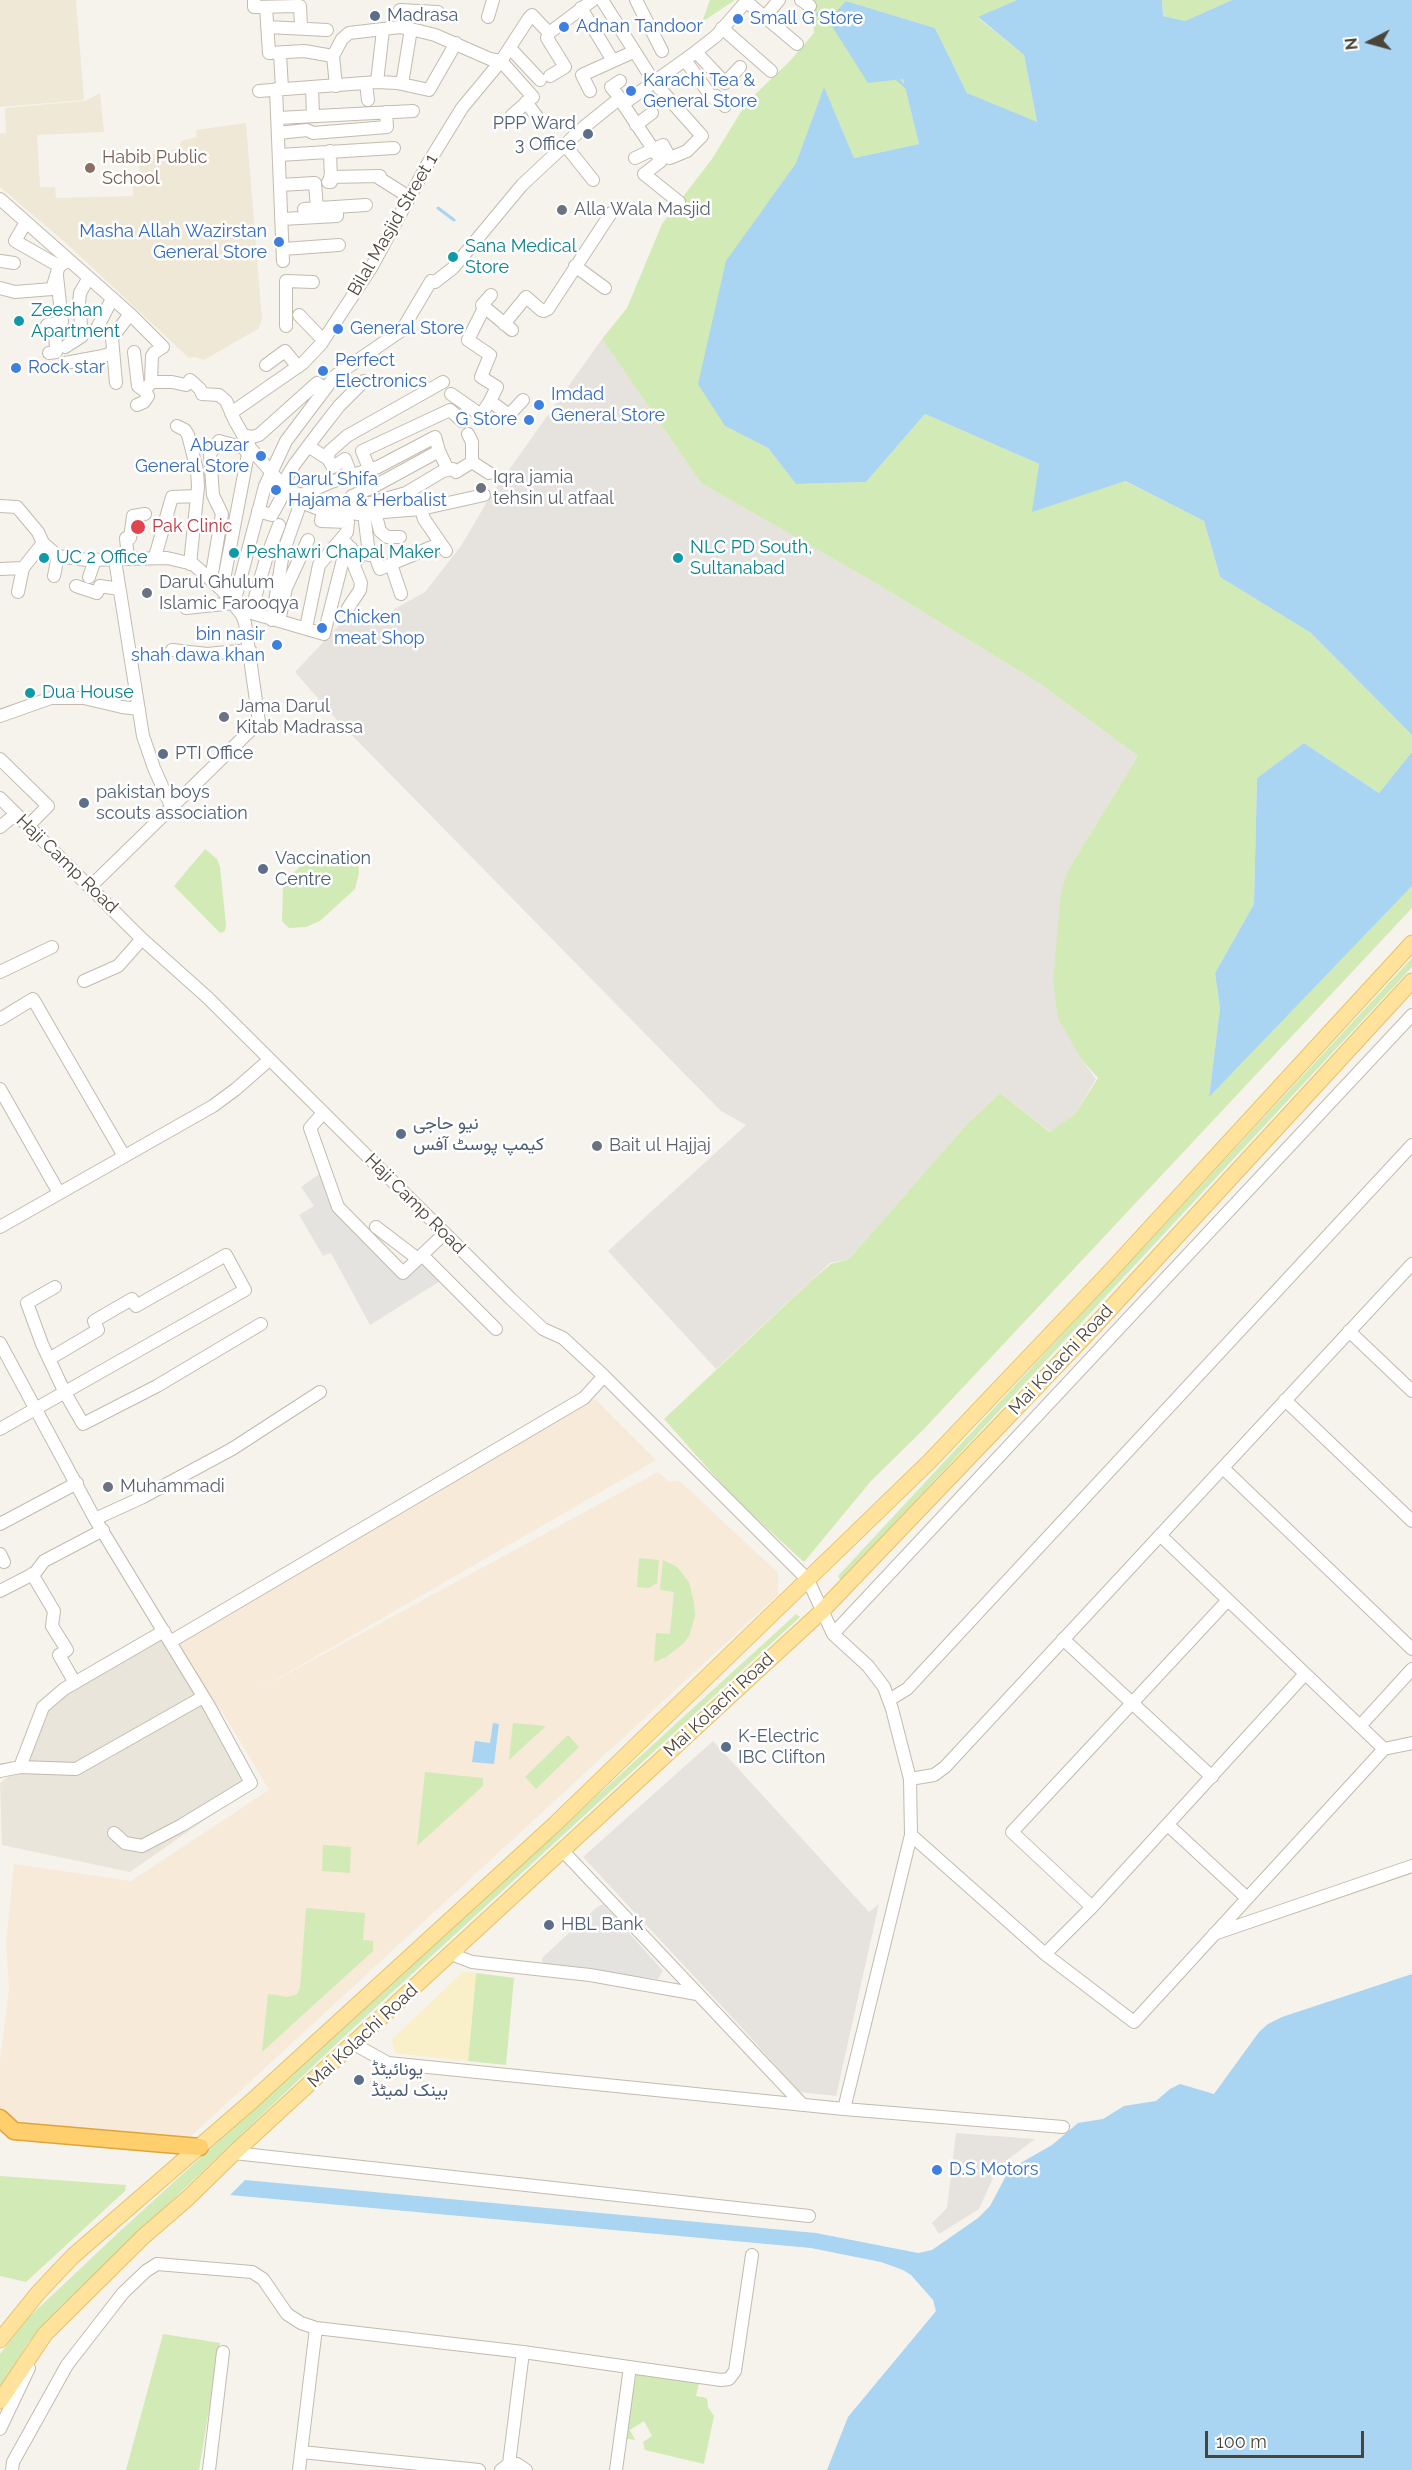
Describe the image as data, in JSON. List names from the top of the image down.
{
  "streets": {
    "main road": ["Mai Kolachi Road"],
    "street": ["Bilal Masjid Street 1", "Haji Camp Road"]
  },
  "crossings": [
    ["Haji Camp Road", "Mai Kolachi Road"]
  ],
  "places": [
    "Madrasa",
    "Small G Store",
    "Adnan Tandoor",
    "Karachi Tea & General Store",
    "PPP Ward 3 Office",
    "Habib Public School",
    "Alla Wala Masjid",
    "Masha Allah Wazirstan General Store",
    "Sana Medical Store",
    "Zeeshan Apartment",
    "General Store",
    "Rock star",
    "Perfect Electronics",
    "Imdad General Store",
    "G Store",
    "Abuzar General Store",
    "Iqra jamia tehsin ul atfaal",
    "Darul Shifa Hajama & Herbalist",
    "Pak Clinic",
    "Peshawri Chapal Maker",
    "UC 2 Office",
    "NLC PD South, Sultanabad",
    "Darul Ghulum Islamic Farooqya",
    "Chicken meat Shop",
    "bin nasir shah dawa khan",
    "Dua House",
    "Jama Darul Kitab Madrassa",
    "PTI Office",
    "pakistan boys scouts association",
    "Vaccination Centre",
    "نیو حاجی کیمپ پوسٹ آفس",
    "Bait ul Hajjaj",
    "Muhammadi",
    "K-Electric IBC Clifton",
    "HBL Bank",
    "یونائیٹڈ بینک لمیٹڈ",
    "D.S Motors"
  ],
  "scale_bar": "100 m",
  "north": "left"
}
